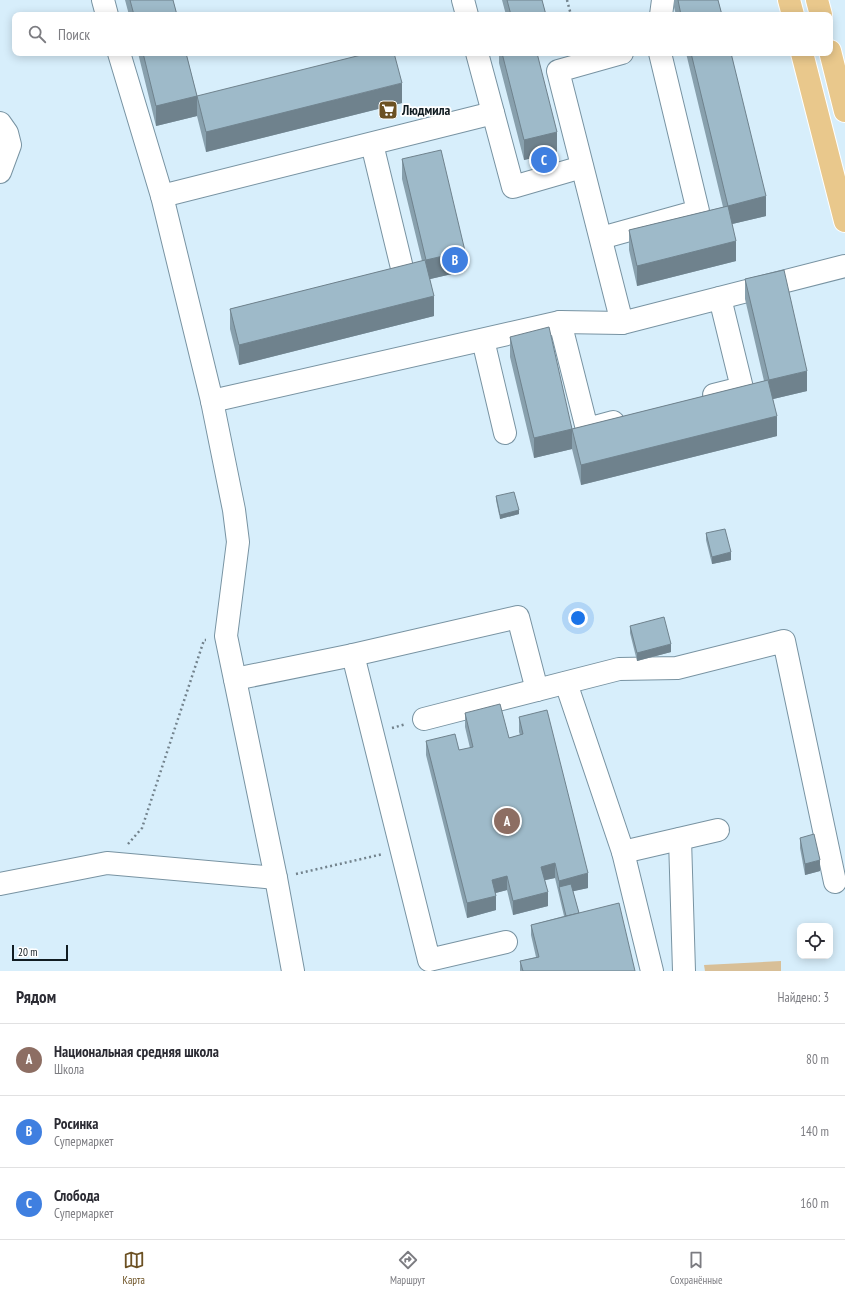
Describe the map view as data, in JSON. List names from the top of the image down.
{
  "places": {
    "supermarket": ["Людмила"]
  },
  "scale_bar": "20 m",
  "page": {
    "search": "Поиск",
    "pins": ["C", "B", "A"],
    "scale": "20 m",
    "heading": ["Рядом", "Найдено: 3"],
    "list": [
      {
        "mark": "A",
        "name": "Национальная средняя школа",
        "note": "Школа",
        "value": "80 m"
      },
      {
        "mark": "B",
        "name": "Росинка",
        "note": "Супермаркет",
        "value": "140 m"
      },
      {
        "mark": "C",
        "name": "Слобода",
        "note": "Супермаркет",
        "value": "160 m"
      }
    ],
    "nav": ["Карта", "Маршрут", "Сохранённые"]
  }
}
